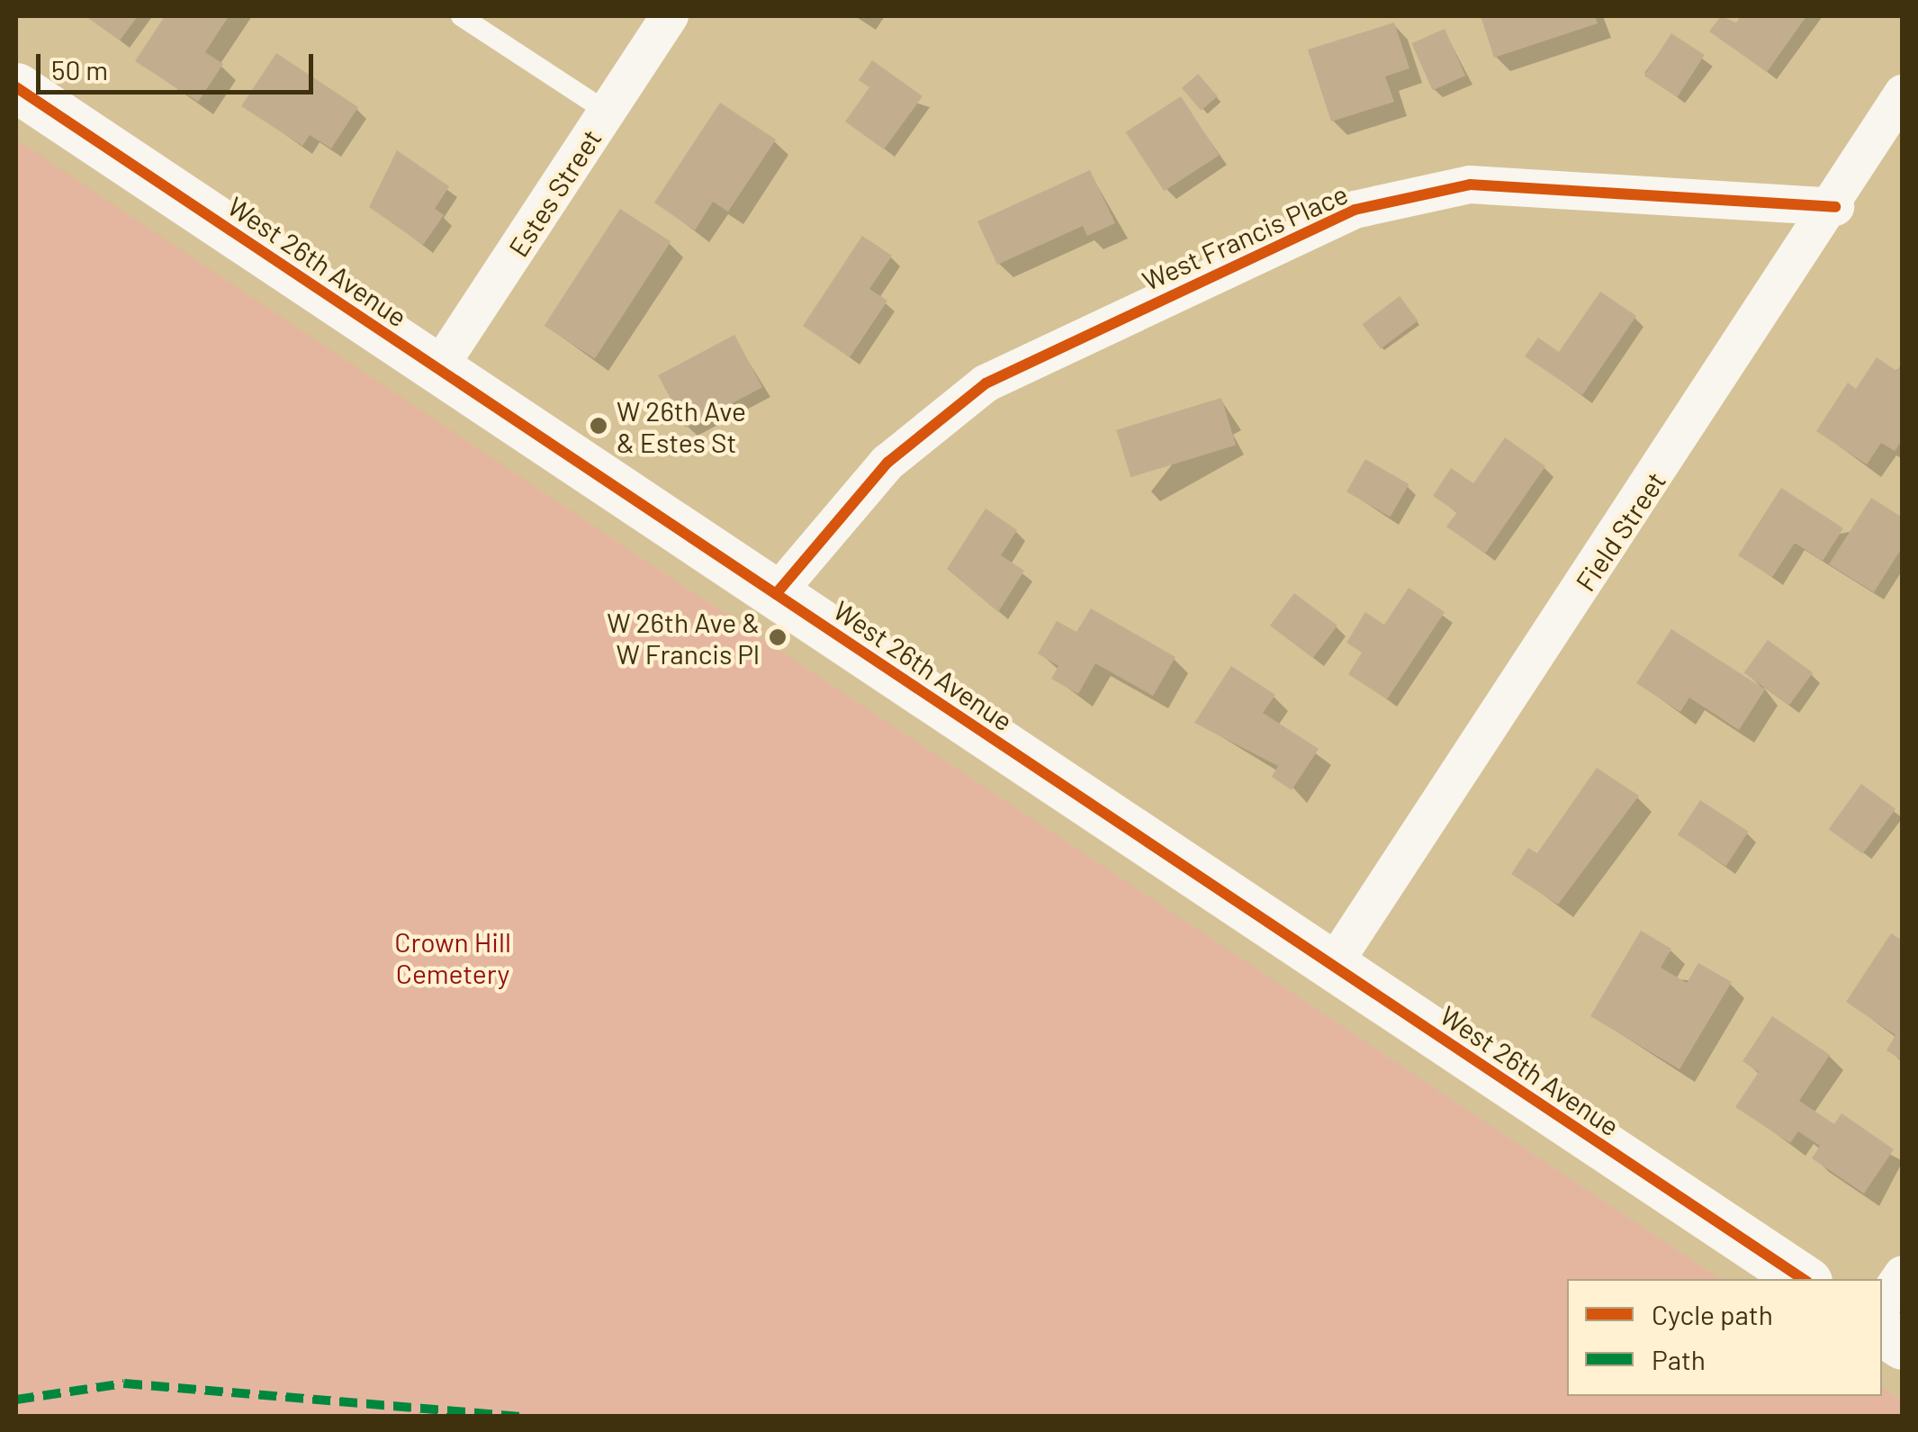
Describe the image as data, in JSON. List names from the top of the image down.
{
  "streets": {
    "street": [
      "Estes Street",
      "West Francis Place",
      "West 26th Avenue",
      "Field Street"
    ]
  },
  "crossings": [
    ["Estes Street", "West 26th Avenue"],
    ["West Francis Place", "West 26th Avenue"],
    ["West Francis Place", "Field Street"],
    ["West 26th Avenue", "Field Street"]
  ],
  "parks": ["Crown Hill Cemetery"],
  "places": ["W 26th Ave & Estes St", "W 26th Ave & W Francis Pl"],
  "legend": ["Cycle path", "Path"],
  "scale_bar": "50 m"
}
